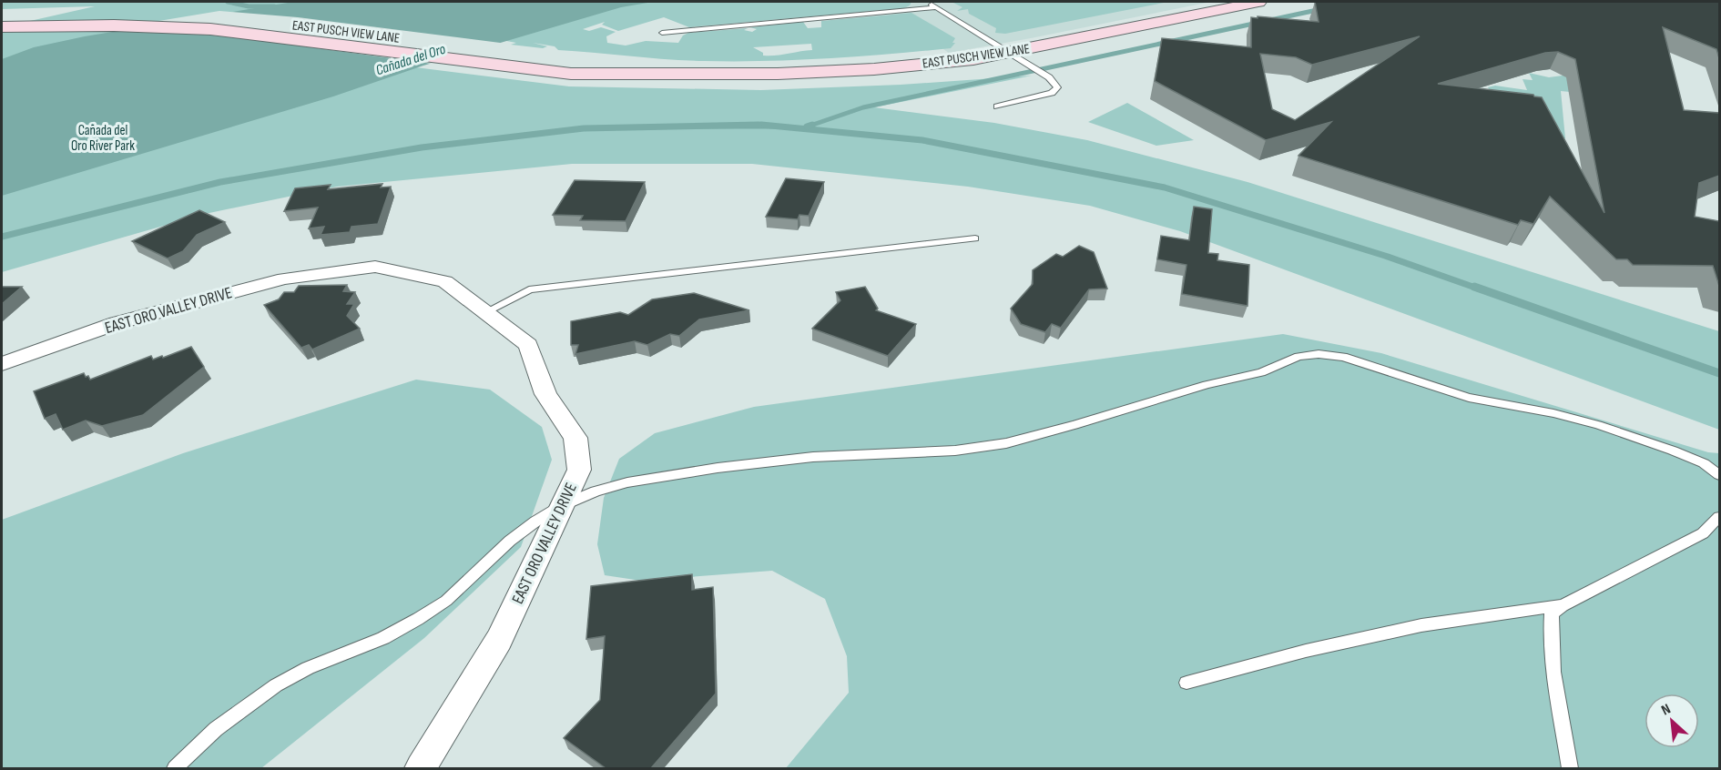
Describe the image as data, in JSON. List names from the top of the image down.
{
  "streets": {
    "main road": ["EAST PUSCH VIEW LANE"],
    "street": ["EAST ORO VALLEY DRIVE"]
  },
  "water": ["Cañada del Oro"],
  "parks": ["Cañada del Oro River Park"],
  "north": "top left"
}
